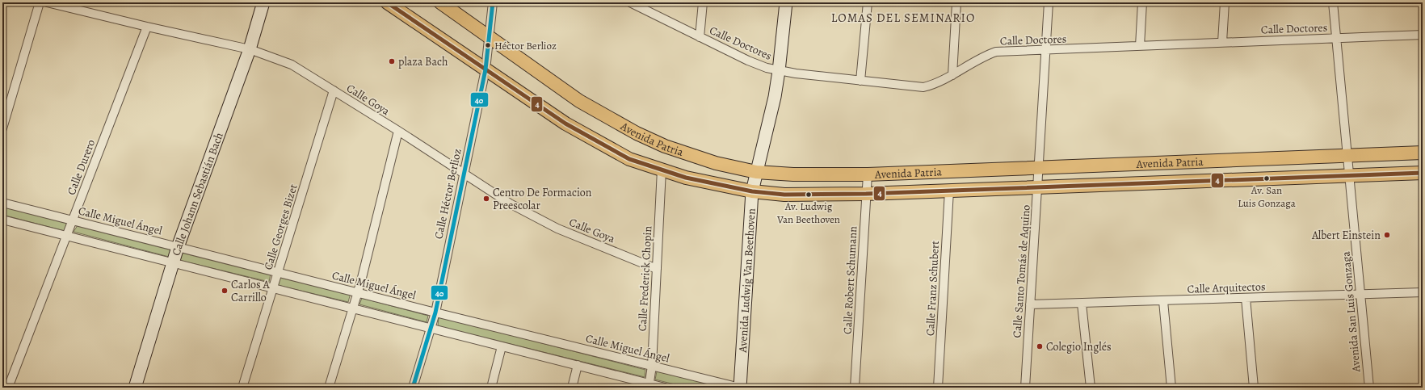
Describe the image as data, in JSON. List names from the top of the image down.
{
  "streets": {
    "main road": ["Avenida Patria"],
    "street": [
      "Calle Doctores",
      "Calle Goya",
      "Calle Durero",
      "Calle Héctor Berlioz",
      "Calle Johann Sebastián Bach",
      "Calle Miguel Ángel",
      "Calle Georges Bizet",
      "Calle Santo Tomás de Aquino",
      "Calle Frederick Chopin",
      "Avenida Ludwig Van Beethoven",
      "Calle Robert Schumann",
      "Calle Arquitectos",
      "Calle Franz Schubert",
      "Avenida San Luis Gonzaga"
    ]
  },
  "crossings": [
    ["Calle Doctores", "Calle Santo Tomás de Aquino"],
    ["Calle Doctores", "Avenida Ludwig Van Beethoven"],
    ["Calle Doctores", "Avenida San Luis Gonzaga"],
    ["Calle Goya", "Calle Durero"],
    ["Calle Goya", "Calle Héctor Berlioz"],
    ["Calle Goya", "Calle Johann Sebastián Bach"],
    ["Calle Goya", "Calle Georges Bizet"],
    ["Calle Goya", "Calle Frederick Chopin"],
    ["Avenida Patria", "Calle Héctor Berlioz"],
    ["Avenida Patria", "Calle Santo Tomás de Aquino"],
    ["Avenida Patria", "Calle Frederick Chopin"],
    ["Avenida Patria", "Avenida Ludwig Van Beethoven"],
    ["Avenida Patria", "Calle Robert Schumann"],
    ["Avenida Patria", "Calle Franz Schubert"],
    ["Avenida Patria", "Avenida San Luis Gonzaga"],
    ["Calle Durero", "Calle Miguel Ángel"],
    ["Calle Héctor Berlioz", "Calle Miguel Ángel"],
    ["Calle Johann Sebastián Bach", "Calle Miguel Ángel"],
    ["Calle Miguel Ángel", "Calle Georges Bizet"],
    ["Calle Miguel Ángel", "Calle Frederick Chopin"],
    ["Calle Miguel Ángel", "Avenida Ludwig Van Beethoven"],
    ["Calle Santo Tomás de Aquino", "Calle Arquitectos"],
    ["Calle Arquitectos", "Avenida San Luis Gonzaga"]
  ],
  "districts": ["LOMAS DEL SEMINARIO"],
  "places": [
    "Héctor Berlioz",
    "plaza Bach",
    "Av. San Luis Gonzaga",
    "Av. Ludwig Van Beethoven",
    "Centro De Formacion Preescolar",
    "Albert Einstein",
    "Carlos A Carrillo",
    "Colegio Inglés"
  ],
  "lines": ["transit line 4", "transit line 40"]
}
